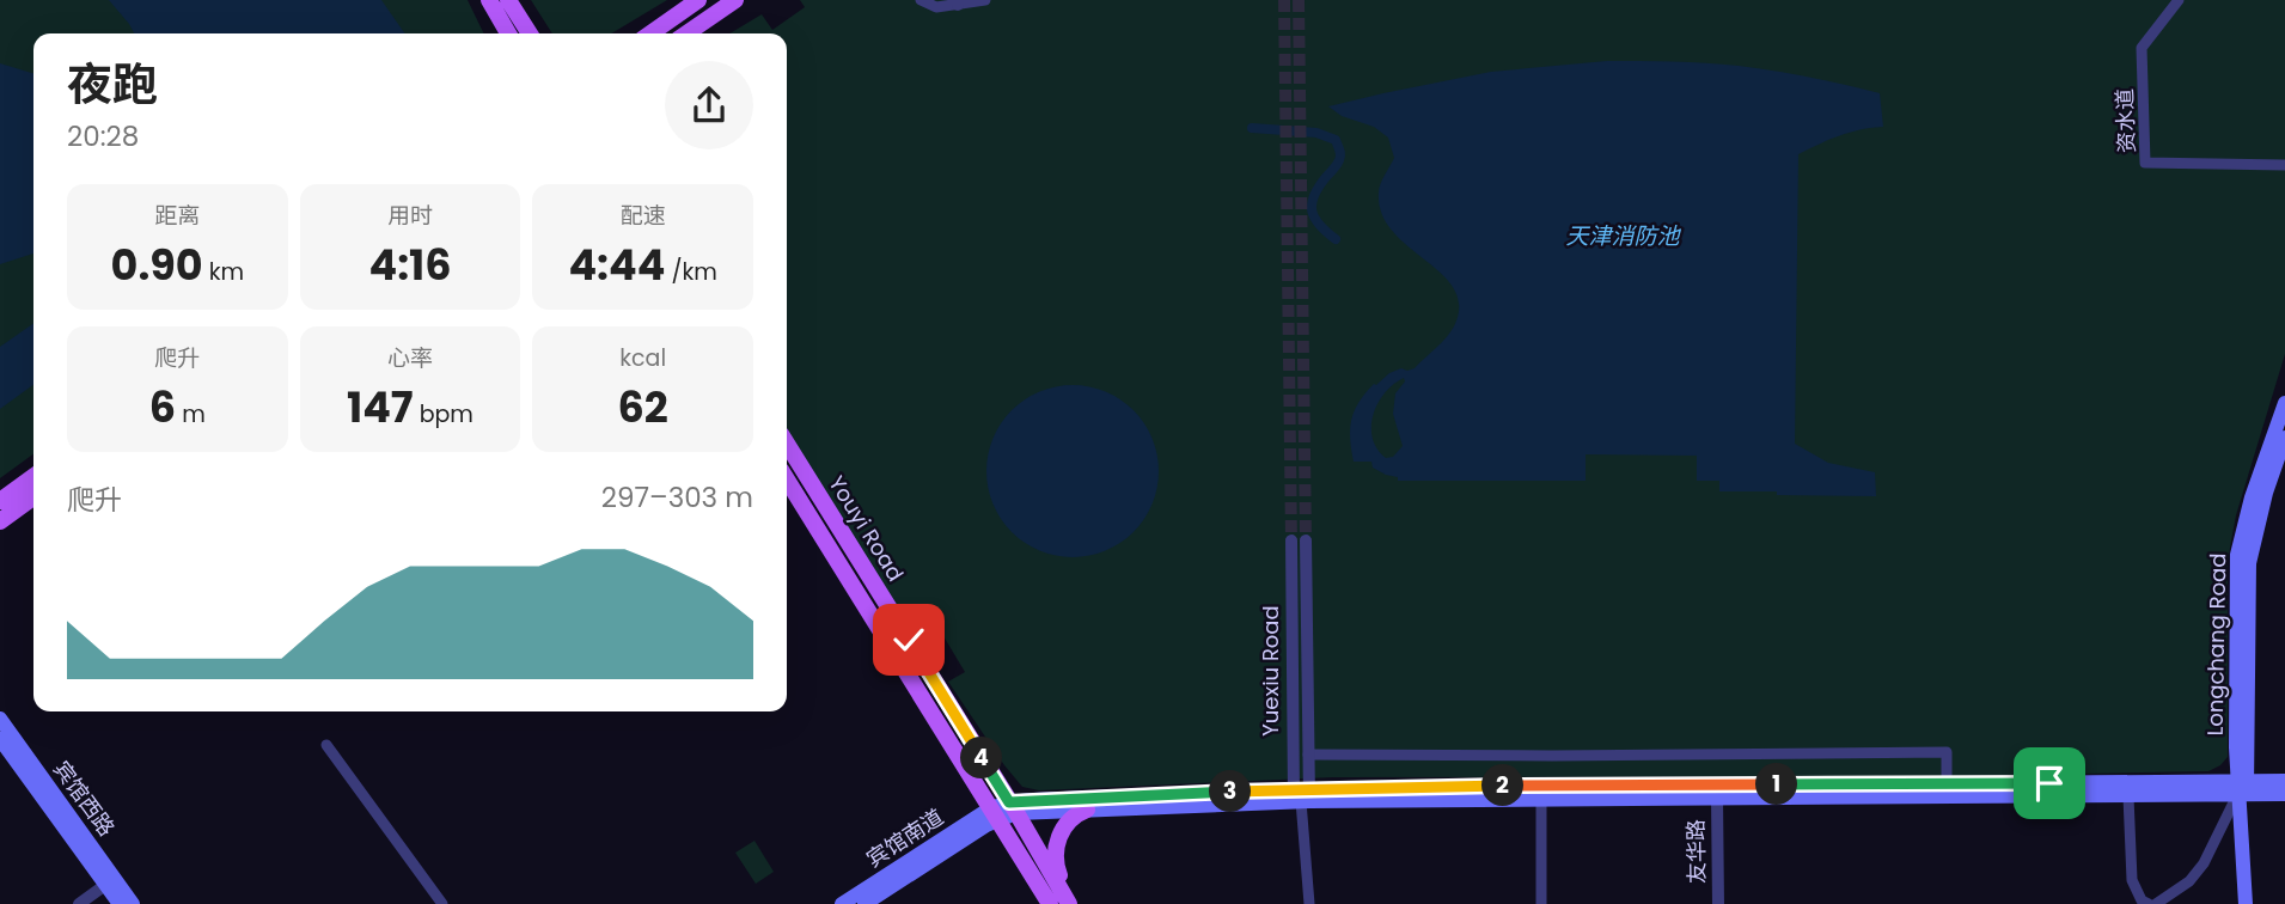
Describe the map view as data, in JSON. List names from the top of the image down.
{
  "streets": {
    "main road": [
      "Youyi Road",
      "Longchang Road",
      "宾馆西路",
      "宾馆南道"
    ],
    "street": ["资水道", "Yuexiu Road", "友华路"]
  },
  "crossings": [
    ["Youyi Road", "宾馆南道"]
  ],
  "water": ["天津消防池"],
  "page": {
    "heading": ["夜跑", "20:28"],
    "stats": [
      ["距离", "0.90 km"],
      ["用时", "4:16"],
      ["配速", "4:44 /km"],
      ["爬升", "6 m"],
      ["心率", "147 bpm"],
      ["kcal", "62"]
    ],
    "chart": ["爬升", "297–303 m"],
    "pins": [
      "4",
      "1",
      "2",
      "3"
    ]
  }
}
